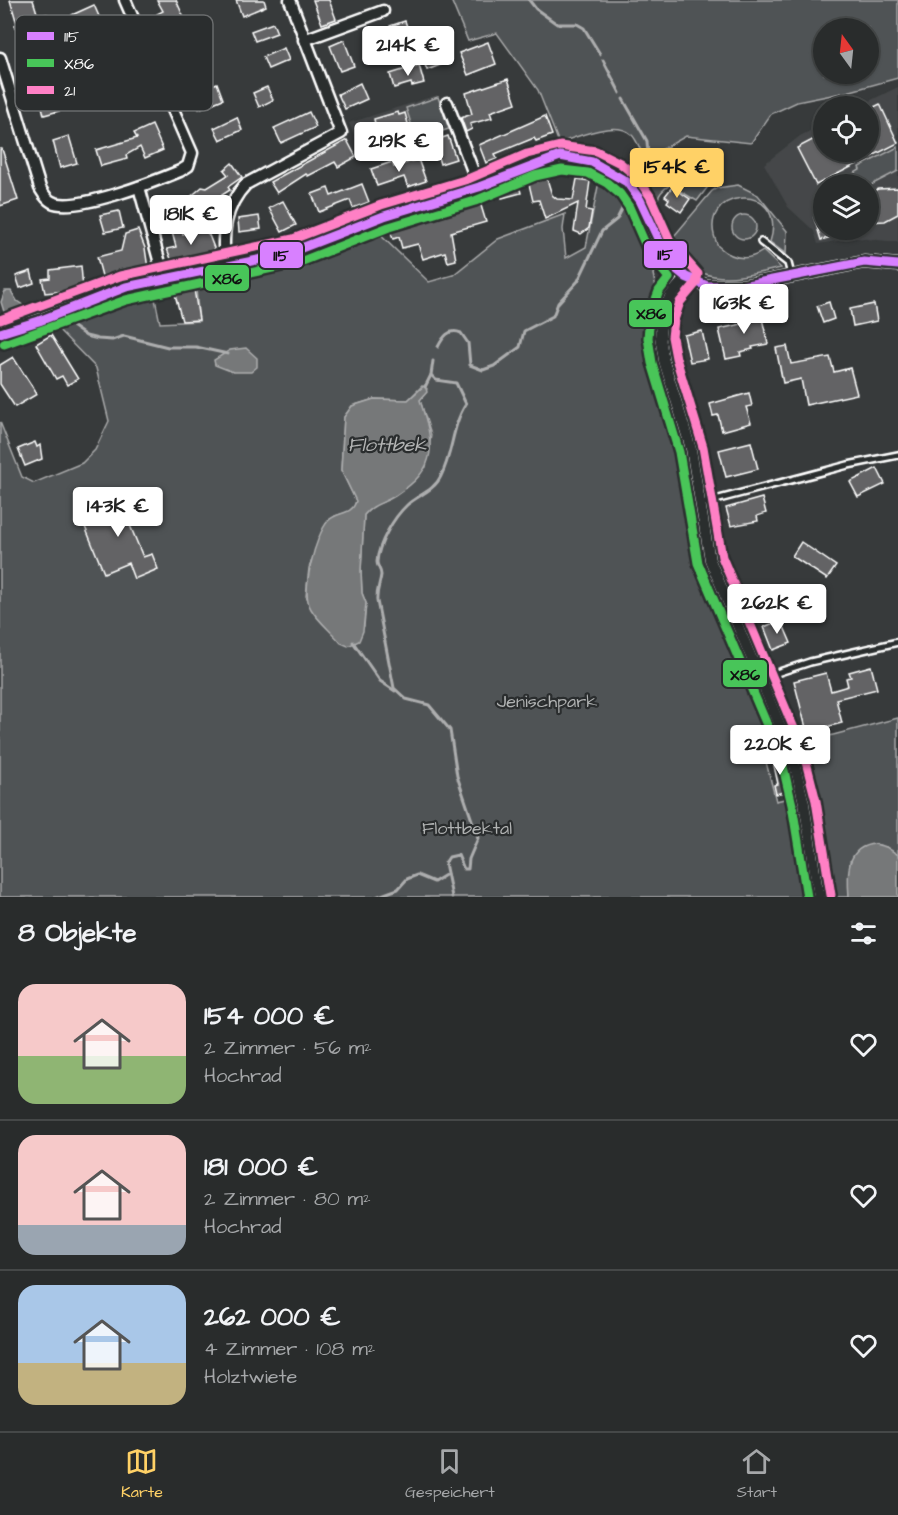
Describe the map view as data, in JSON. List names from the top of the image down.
{
  "water": ["Flottbek"],
  "parks": ["Jenischpark", "Flottbektal"],
  "lines": ["transit line 21", "transit line 115", "transit line X86"],
  "legend": ["115", "X86", "21"],
  "north": "top",
  "page": {
    "price": [
      "214K €",
      "219K €",
      "154K €",
      "181K €",
      "163K €",
      "143K €",
      "262K €",
      "220K €"
    ],
    "heading": "8 Objekte",
    "list": [
      {
        "name": "154 000 €",
        "note": "2 Zimmer · 56 m² · Hochrad"
      },
      {
        "name": "181 000 €",
        "note": "2 Zimmer · 80 m² · Hochrad"
      },
      {
        "name": "262 000 €",
        "note": "4 Zimmer · 108 m² · Holztwiete"
      }
    ],
    "tabs": ["Karte", "Gespeichert", "Start"]
  }
}
